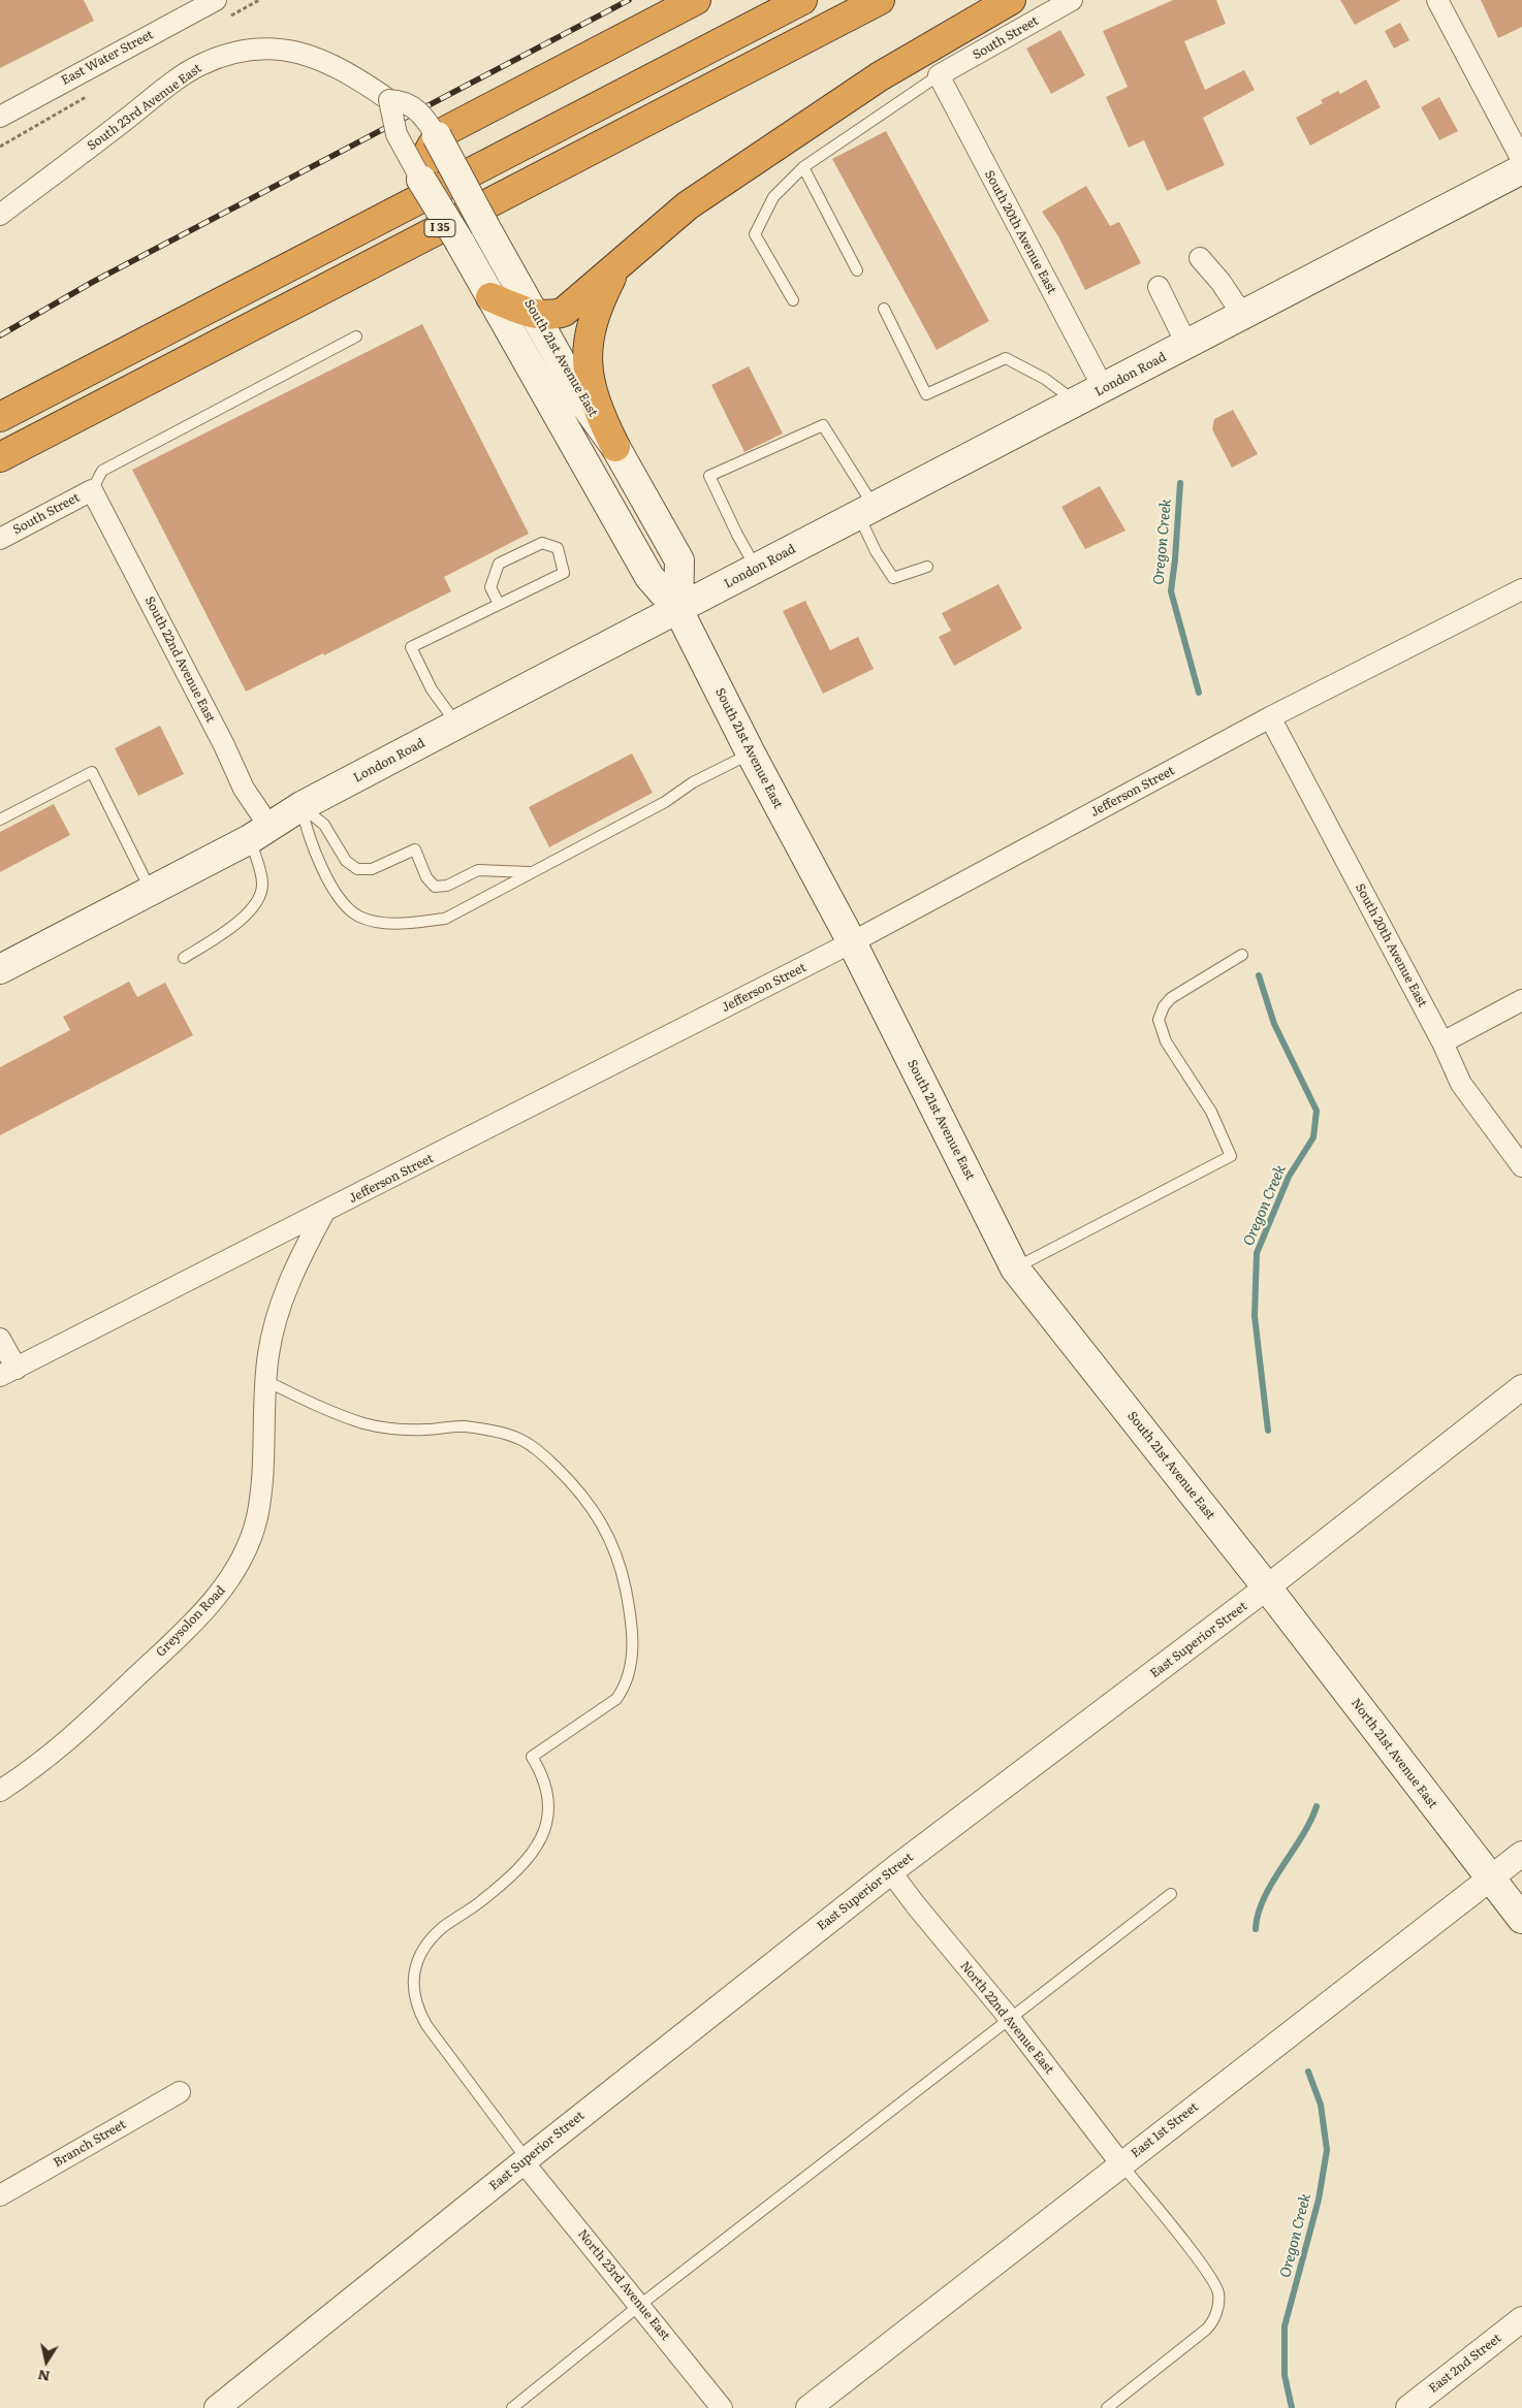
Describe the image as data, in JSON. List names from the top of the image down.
{
  "streets": {
    "highway": ["I 35"],
    "main road": ["South 21st Avenue East", "London Road", "North 21st Avenue East"],
    "street": [
      "South Street",
      "East Water Street",
      "South 23rd Avenue East",
      "South 20th Avenue East",
      "South 22nd Avenue East",
      "Jefferson Street",
      "Greysolon Road",
      "East Superior Street",
      "North 22nd Avenue East",
      "East 1st Street",
      "Branch Street",
      "North 23rd Avenue East",
      "East 2nd Street"
    ]
  },
  "crossings": [
    ["South Street", "South 20th Avenue East"],
    ["South Street", "South 22nd Avenue East"],
    ["South 23rd Avenue East", "South 21st Avenue East"],
    ["South 20th Avenue East", "London Road"],
    ["South 20th Avenue East", "Jefferson Street"],
    ["South 21st Avenue East", "London Road"],
    ["South 21st Avenue East", "Jefferson Street"],
    ["South 21st Avenue East", "East Superior Street"],
    ["South 21st Avenue East", "North 21st Avenue East"],
    ["London Road", "South 22nd Avenue East"],
    ["Jefferson Street", "Greysolon Road"],
    ["East Superior Street", "North 21st Avenue East"],
    ["East Superior Street", "North 22nd Avenue East"],
    ["East Superior Street", "North 23rd Avenue East"],
    ["North 21st Avenue East", "East 1st Street"],
    ["North 22nd Avenue East", "East 1st Street"]
  ],
  "water": ["Oregon Creek"],
  "north": "bottom"
}
